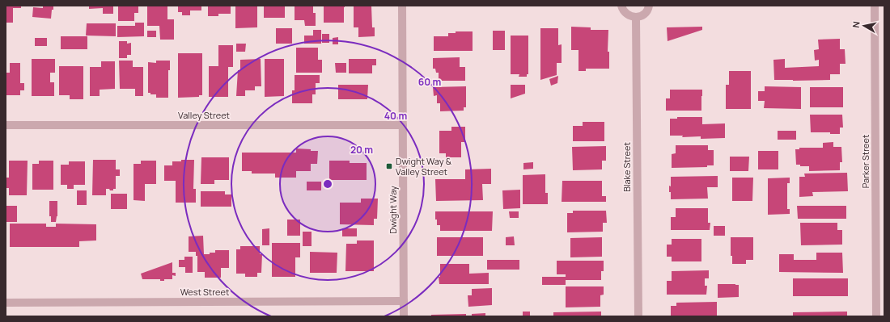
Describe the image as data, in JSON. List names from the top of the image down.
{
  "streets": {
    "street": [
      "Valley Street",
      "Parker Street",
      "Blake Street",
      "Dwight Way",
      "West Street"
    ]
  },
  "crossings": [
    ["Valley Street", "Dwight Way"],
    ["Dwight Way", "West Street"]
  ],
  "places": {
    "transit": ["Dwight Way & Valley Street"]
  },
  "north": "left",
  "rings": ["60 m", "40 m", "20 m"]
}
